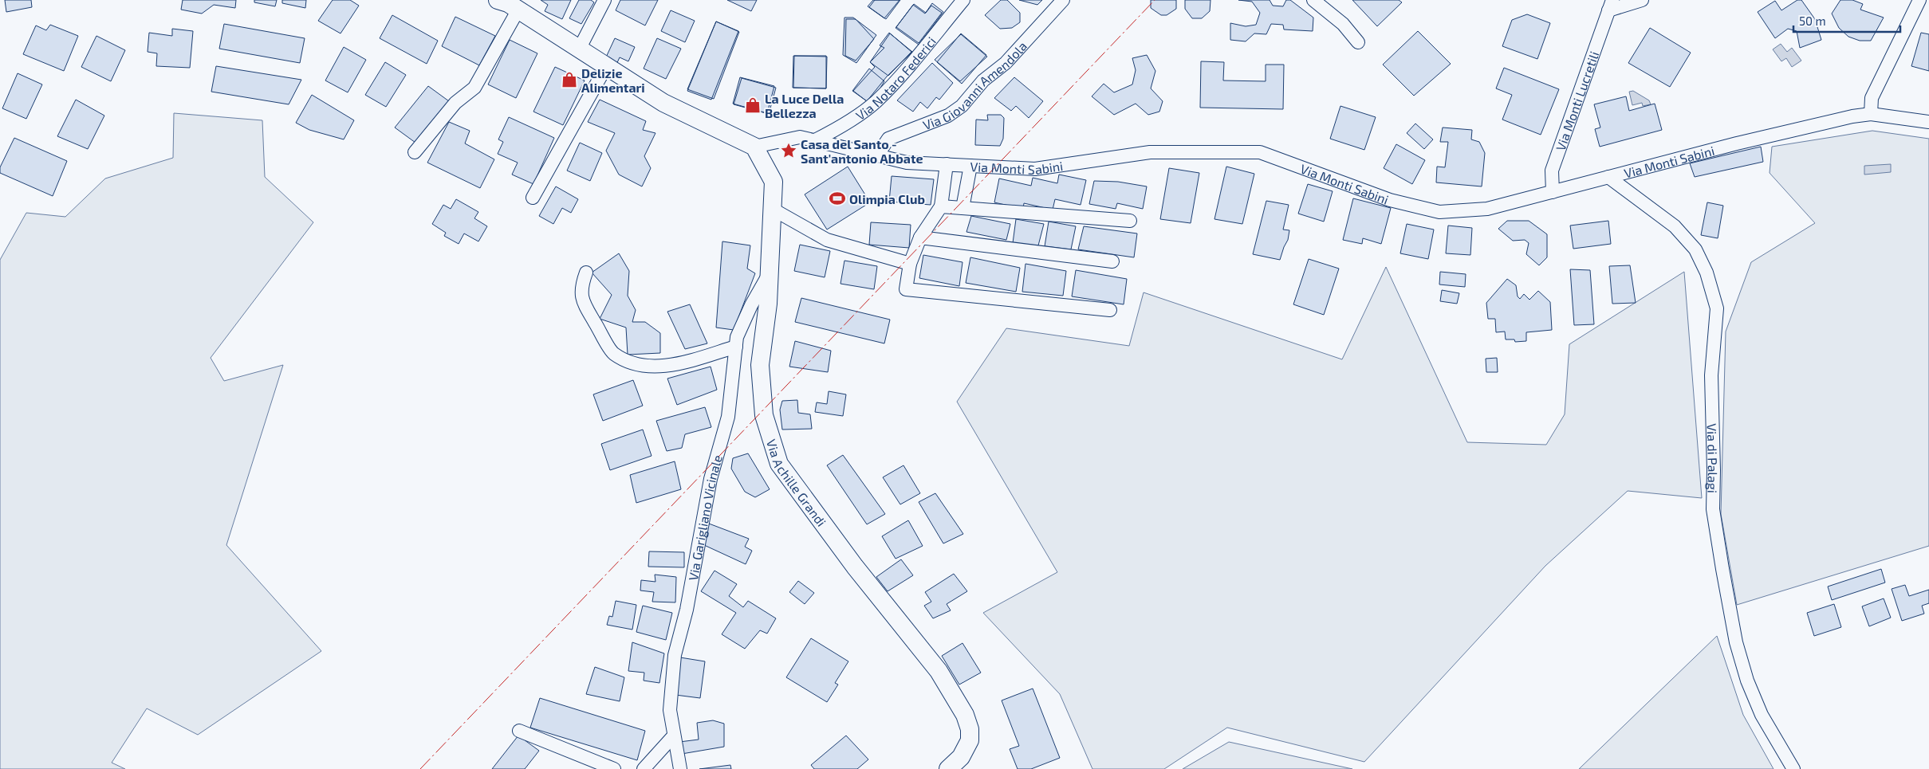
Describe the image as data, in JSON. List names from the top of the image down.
{
  "streets": {
    "main road": ["Via Achille Grandi"],
    "street": [
      "Via Notaro Federici",
      "Via Giovanni Amendola",
      "Via Monti Lucretili",
      "Via Monti Sabini",
      "Via di Palagi",
      "Via Garigliano Vicinale"
    ]
  },
  "crossings": [
    ["Via Notaro Federici", "Via Monti Sabini"],
    ["Via Giovanni Amendola", "Via Monti Sabini"],
    ["Via Monti Lucretili", "Via Monti Sabini"],
    ["Via Monti Sabini", "Via di Palagi"],
    ["Via Monti Sabini", "Via Achille Grandi"],
    ["Via Achille Grandi", "Via Garigliano Vicinale"]
  ],
  "places": {
    "shop": ["Delizie Alimentari", "La Luce Della Bellezza"],
    "place": ["Casa del Santo - Sant'antonio Abbate"],
    "sports": ["Olimpia Club"]
  },
  "scale_bar": "50 m"
}
